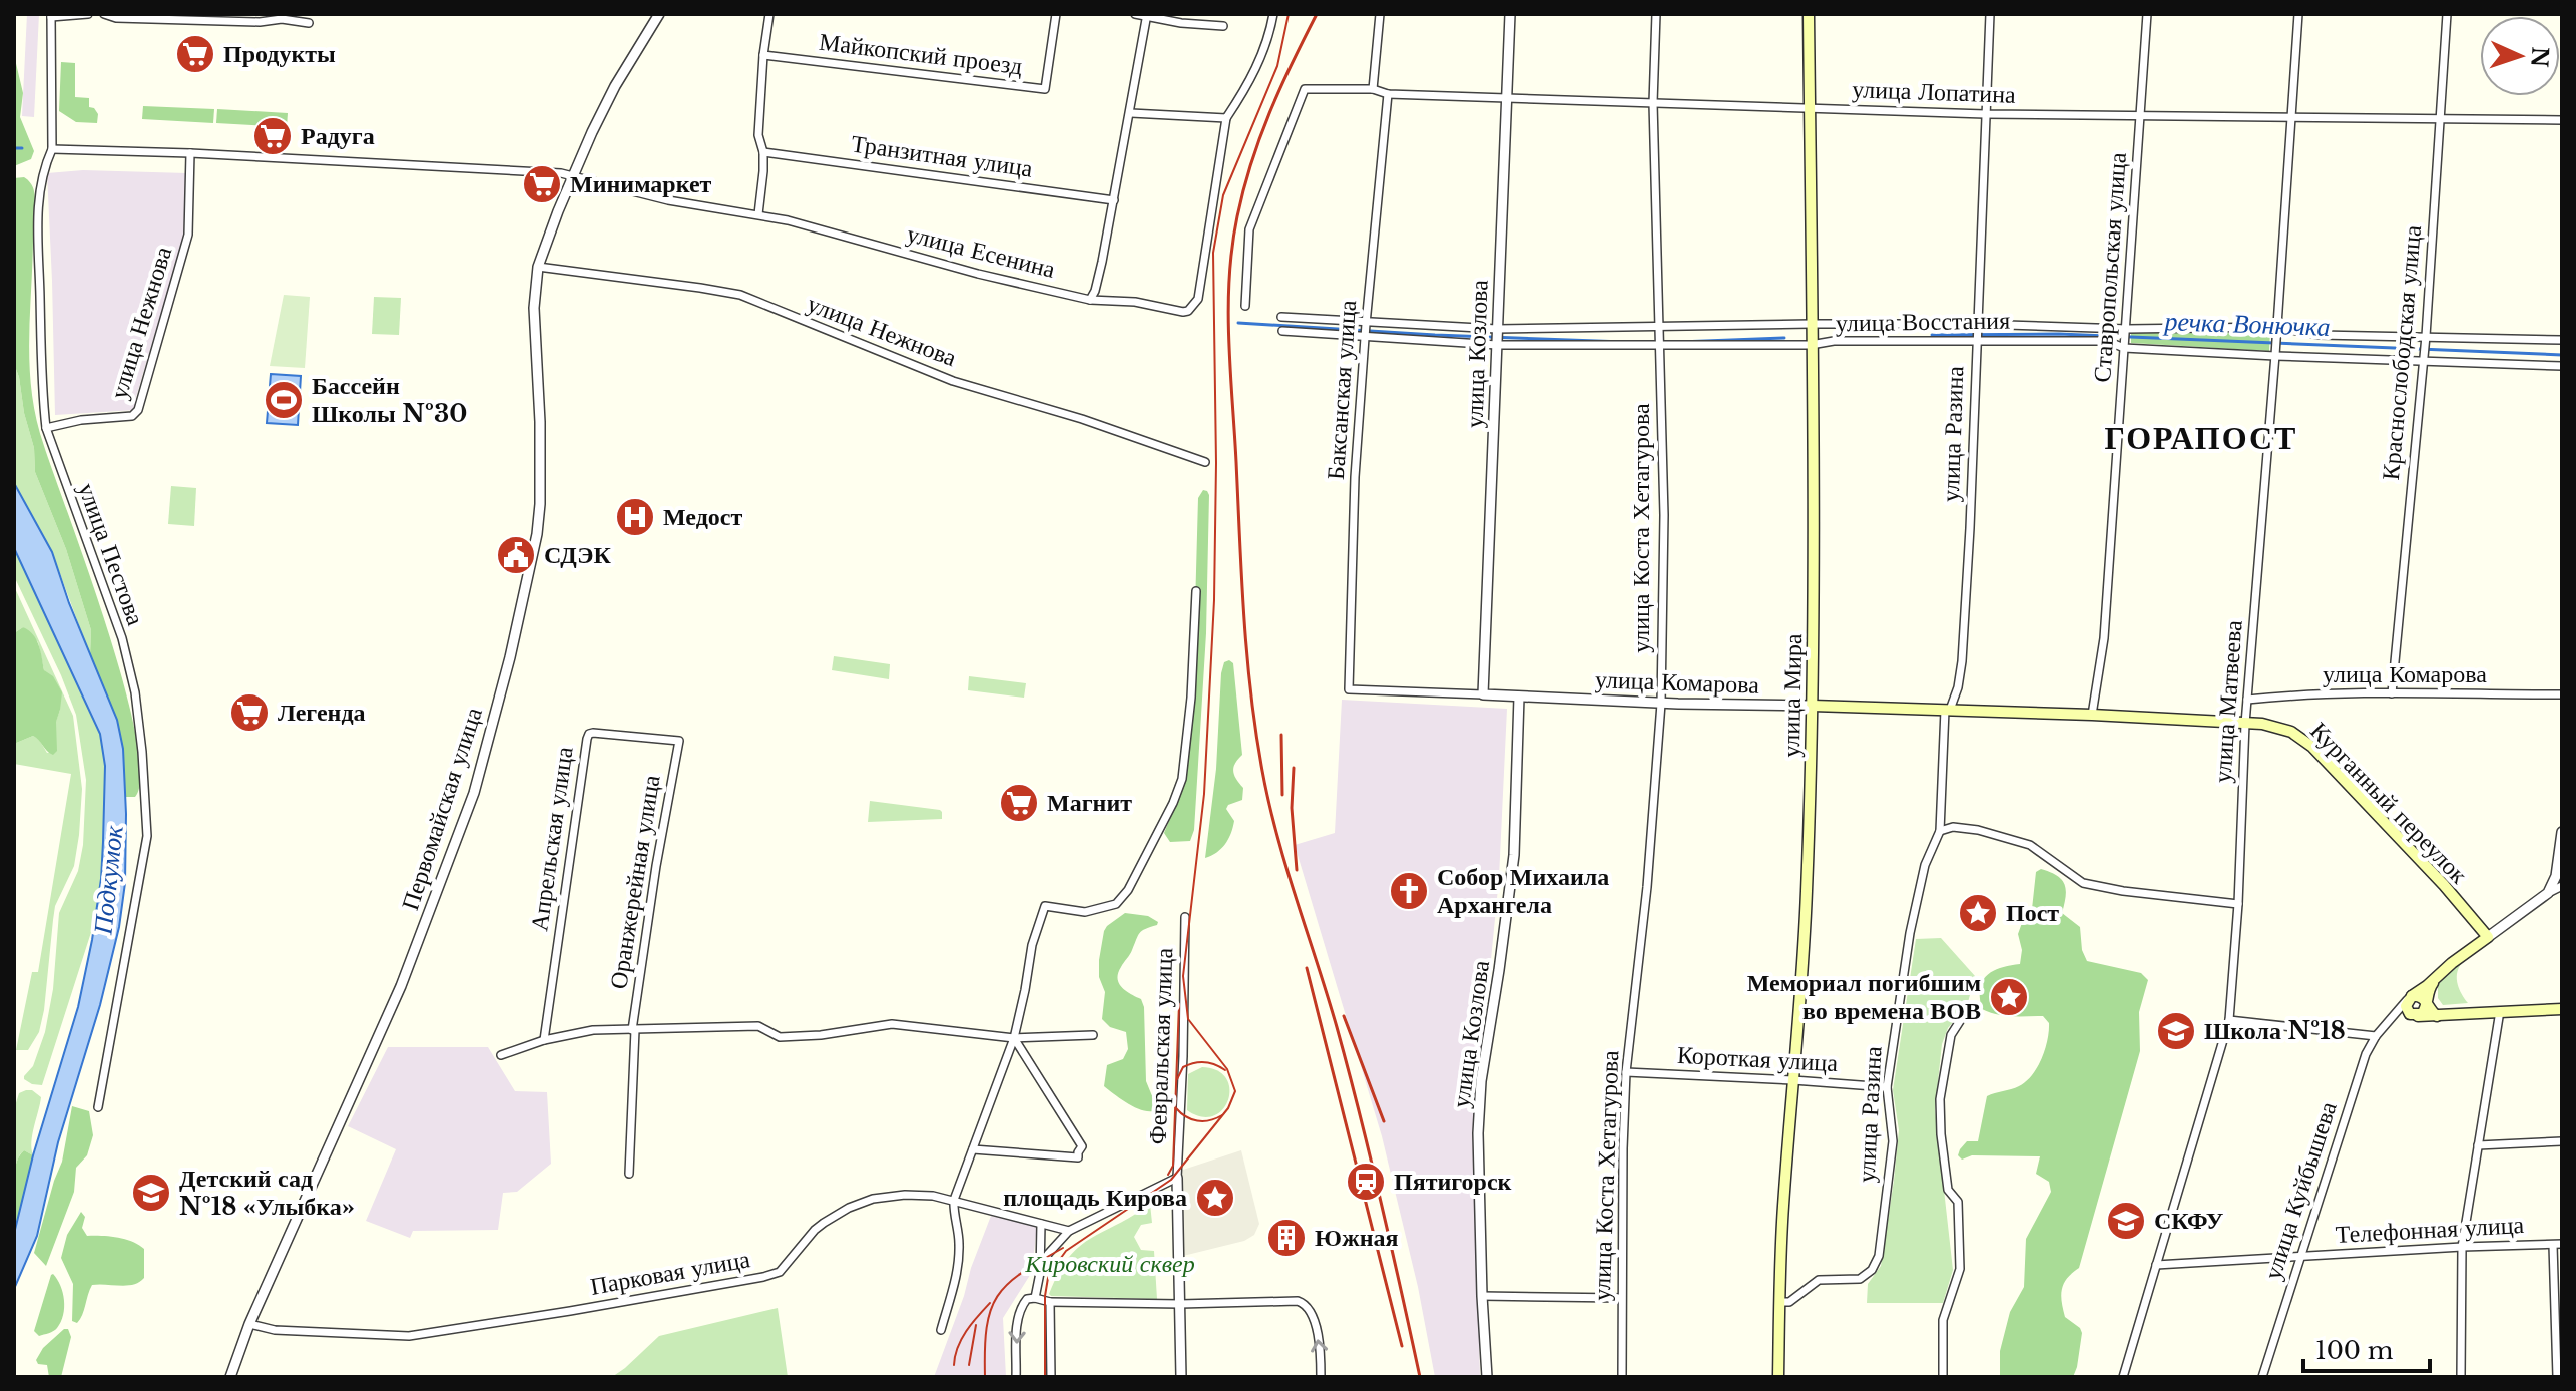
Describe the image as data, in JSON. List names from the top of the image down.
{
  "streets": {
    "main road": [
      "улица Комарова",
      "улица Мира",
      "Курганный переулок",
      "улица Куйбышева"
    ],
    "street": [
      "Майкопский проезд",
      "улица Лопатина",
      "Транзитная улица",
      "улица Есенина",
      "Ставропольская улица",
      "улица Восстания",
      "улица Нежнова",
      "Краснослободская улица",
      "улица Козлова",
      "Баксанская улица",
      "улица Разина",
      "улица Коста Хетагурова",
      "улица Пестова",
      "улица Матвеева",
      "Первомайская улица",
      "Апрельская улица",
      "Оранжерейная улица",
      "Февральская улица",
      "Короткая улица",
      "Телефонная улица",
      "Парковая улица"
    ]
  },
  "crossings": [
    ["улица Лопатина", "Ставропольская улица"],
    ["улица Лопатина", "Краснослободская улица"],
    ["улица Лопатина", "улица Козлова"],
    ["улица Лопатина", "Баксанская улица"],
    ["улица Лопатина", "улица Разина"],
    ["улица Лопатина", "улица Коста Хетагурова"],
    ["улица Лопатина", "улица Мира"],
    ["улица Лопатина", "улица Матвеева"],
    ["Ставропольская улица", "улица Восстания"],
    ["Ставропольская улица", "улица Комарова"],
    ["улица Восстания", "Краснослободская улица"],
    ["улица Восстания", "улица Козлова"],
    ["улица Восстания", "Баксанская улица"],
    ["улица Восстания", "улица Разина"],
    ["улица Восстания", "улица Коста Хетагурова"],
    ["улица Восстания", "улица Мира"],
    ["улица Восстания", "улица Матвеева"],
    ["улица Нежнова", "улица Пестова"],
    ["улица Нежнова", "Первомайская улица"],
    ["Краснослободская улица", "улица Комарова"],
    ["улица Козлова", "улица Комарова"],
    ["Баксанская улица", "улица Комарова"],
    ["улица Разина", "улица Комарова"],
    ["улица Разина", "улица Мира"],
    ["улица Разина", "Короткая улица"],
    ["улица Коста Хетагурова", "улица Комарова"],
    ["улица Коста Хетагурова", "Короткая улица"],
    ["улица Комарова", "улица Мира"],
    ["улица Комарова", "улица Матвеева"],
    ["улица Комарова", "Курганный переулок"],
    ["улица Мира", "Короткая улица"],
    ["улица Матвеева", "Курганный переулок"],
    ["улица Матвеева", "Телефонная улица"],
    ["Курганный переулок", "улица Куйбышева"],
    ["Первомайская улица", "Парковая улица"],
    ["Апрельская улица", "Оранжерейная улица"],
    ["улица Куйбышева", "Телефонная улица"]
  ],
  "districts": ["ГОРАПОСТ"],
  "water": ["речка Вонючка", "Подкумок"],
  "parks": ["Кировский сквер"],
  "places": {
    "supermarket": [
      "Продукты",
      "Радуга",
      "Минимаркет",
      "Легенда",
      "Магнит"
    ],
    "sports": ["Бассейн Школы №30"],
    "hospital": ["Медост"],
    "public building": ["СДЭК"],
    "church": ["Собор Михаила Архангела"],
    "place": ["Пост", "Мемориал погибшим во времена ВОВ", "площадь Кирова"],
    "school or university": ["Школа №18", "Детский сад №18 «Улыбка»", "СКФУ"],
    "station": ["Пятигорск"],
    "building": ["Южная"]
  },
  "scale_bar": "100 m",
  "north": "right"
}
